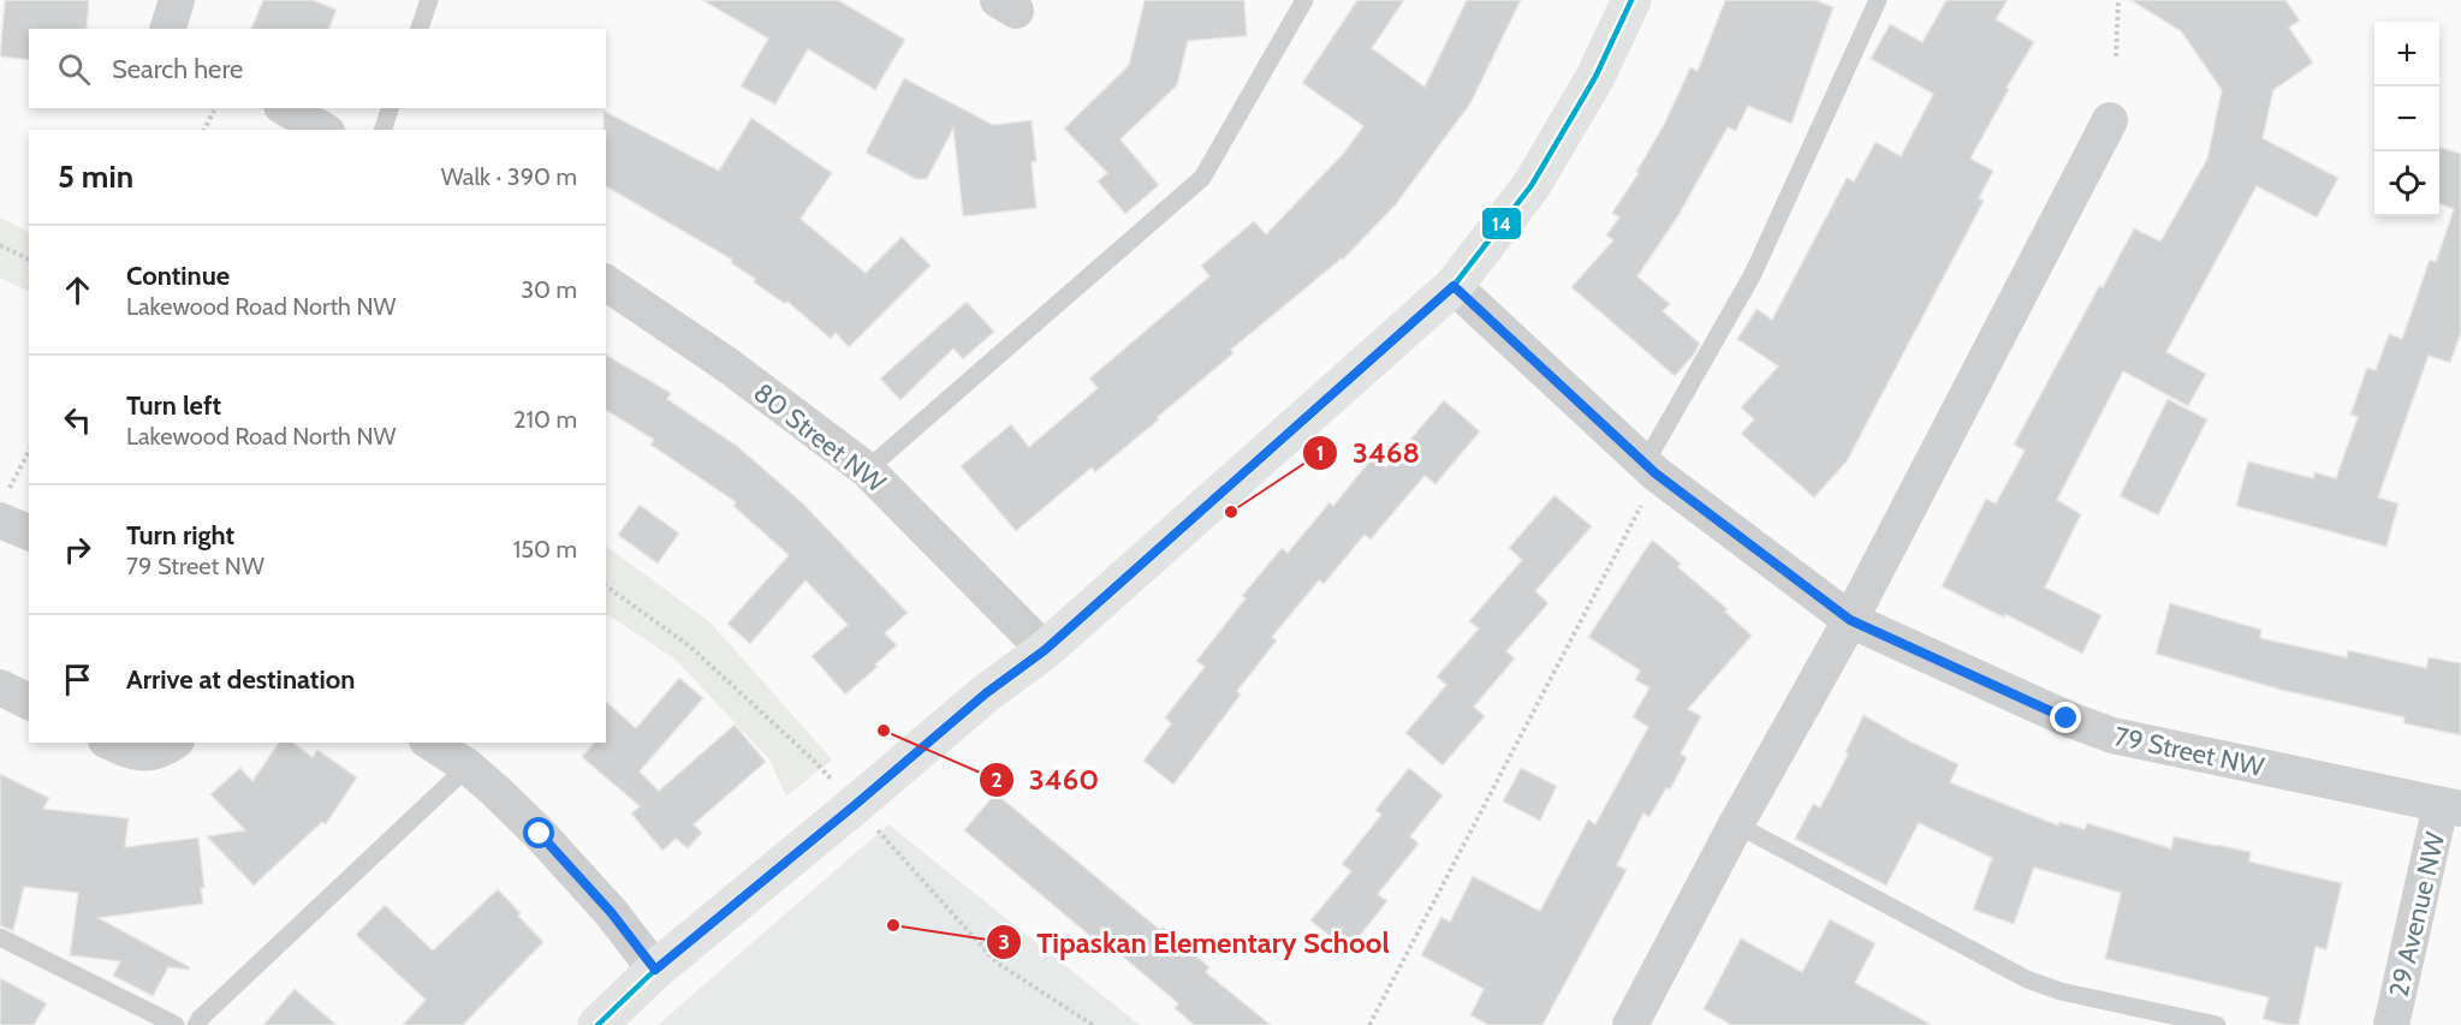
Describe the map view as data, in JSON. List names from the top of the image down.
{
  "streets": {
    "street": ["80 Street NW", "79 Street NW", "29 Avenue NW"]
  },
  "crossings": [
    ["79 Street NW", "29 Avenue NW"]
  ],
  "places": ["3468", "3460", "Tipaskan Elementary School"],
  "lines": ["transit line 14"],
  "page": {
    "map_buttons": ["+", "−"],
    "search": "Search here",
    "heading": ["5 min", "Walk · 390 m"],
    "list": [
      ["Continue", "Lakewood Road North NW", "30 m"],
      ["Turn left", "Lakewood Road North NW", "210 m"],
      ["Turn right", "79 Street NW", "150 m"],
      "Arrive at destination"
    ]
  }
}
